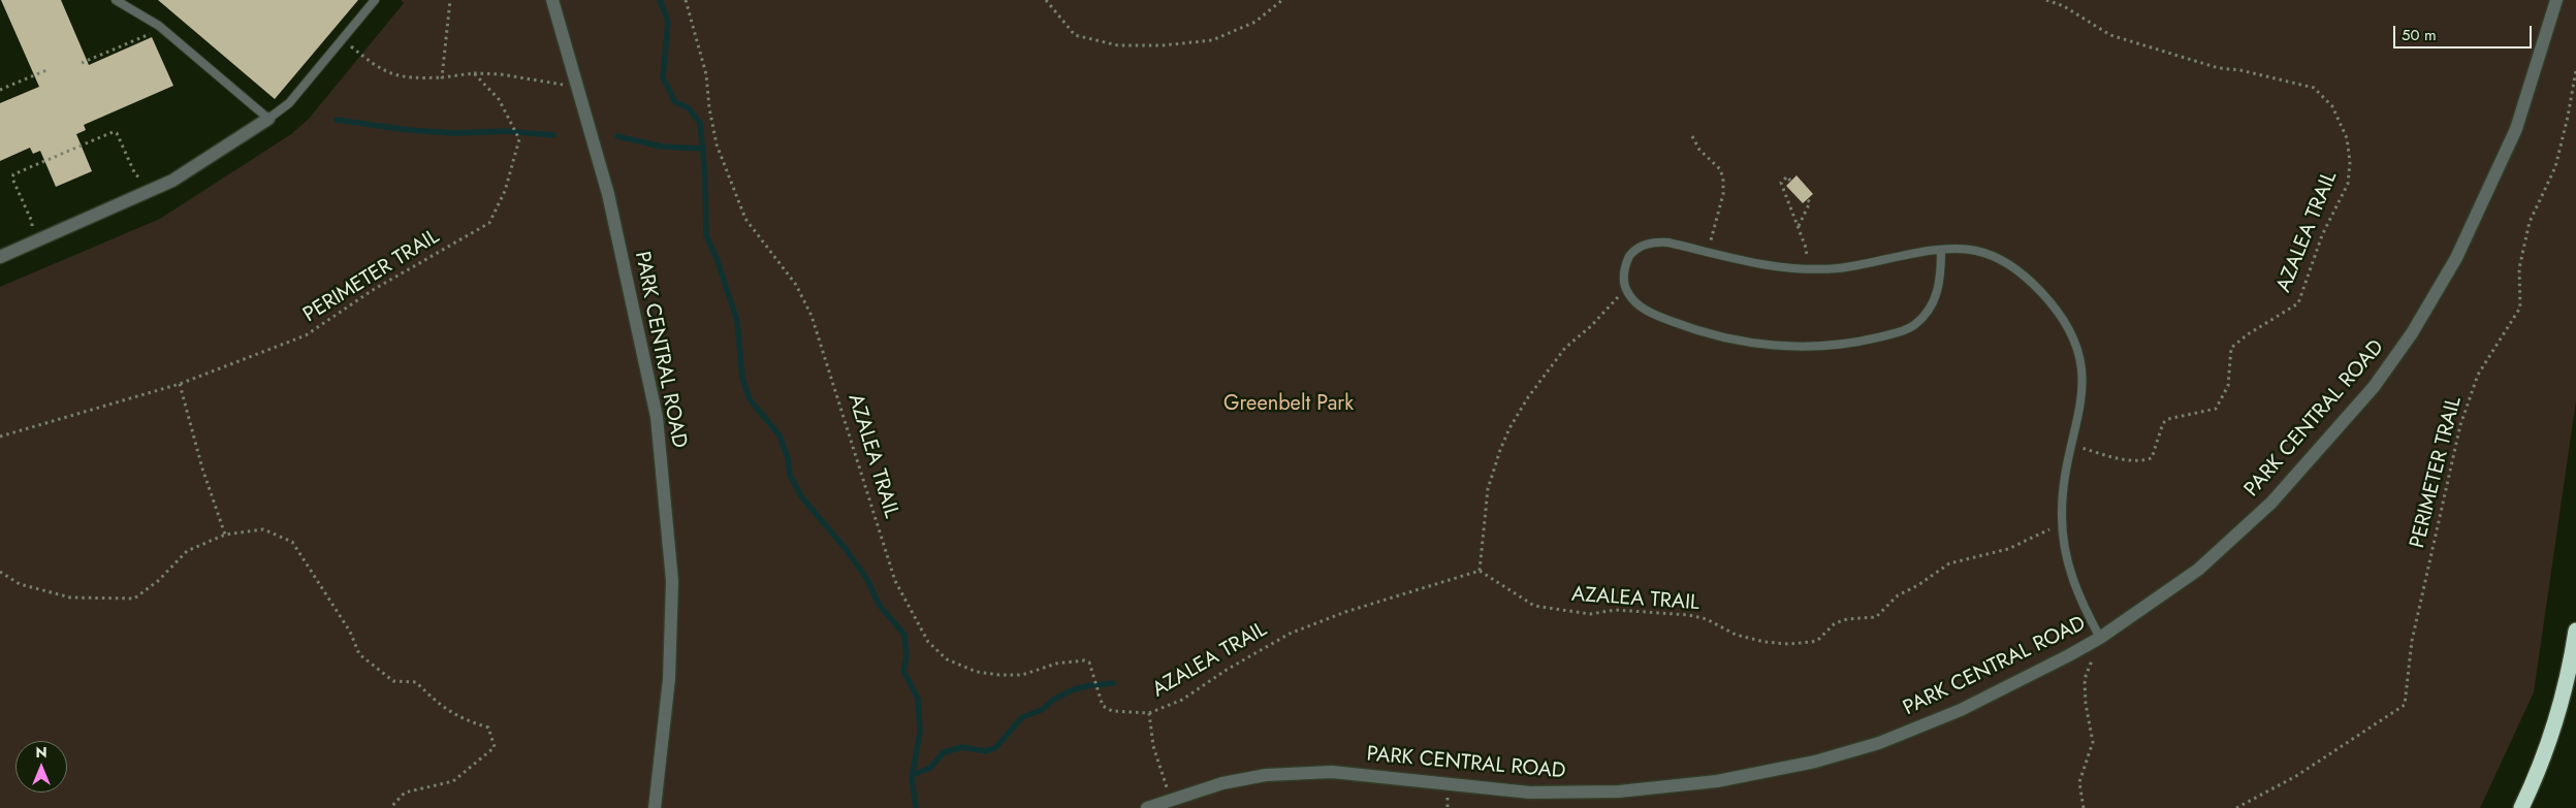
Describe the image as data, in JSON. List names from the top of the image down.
{
  "streets": {
    "street": ["PARK CENTRAL ROAD"],
    "path": ["AZALEA TRAIL", "PERIMETER TRAIL"]
  },
  "parks": ["Greenbelt Park"],
  "scale_bar": "50 m",
  "north": "top"
}
